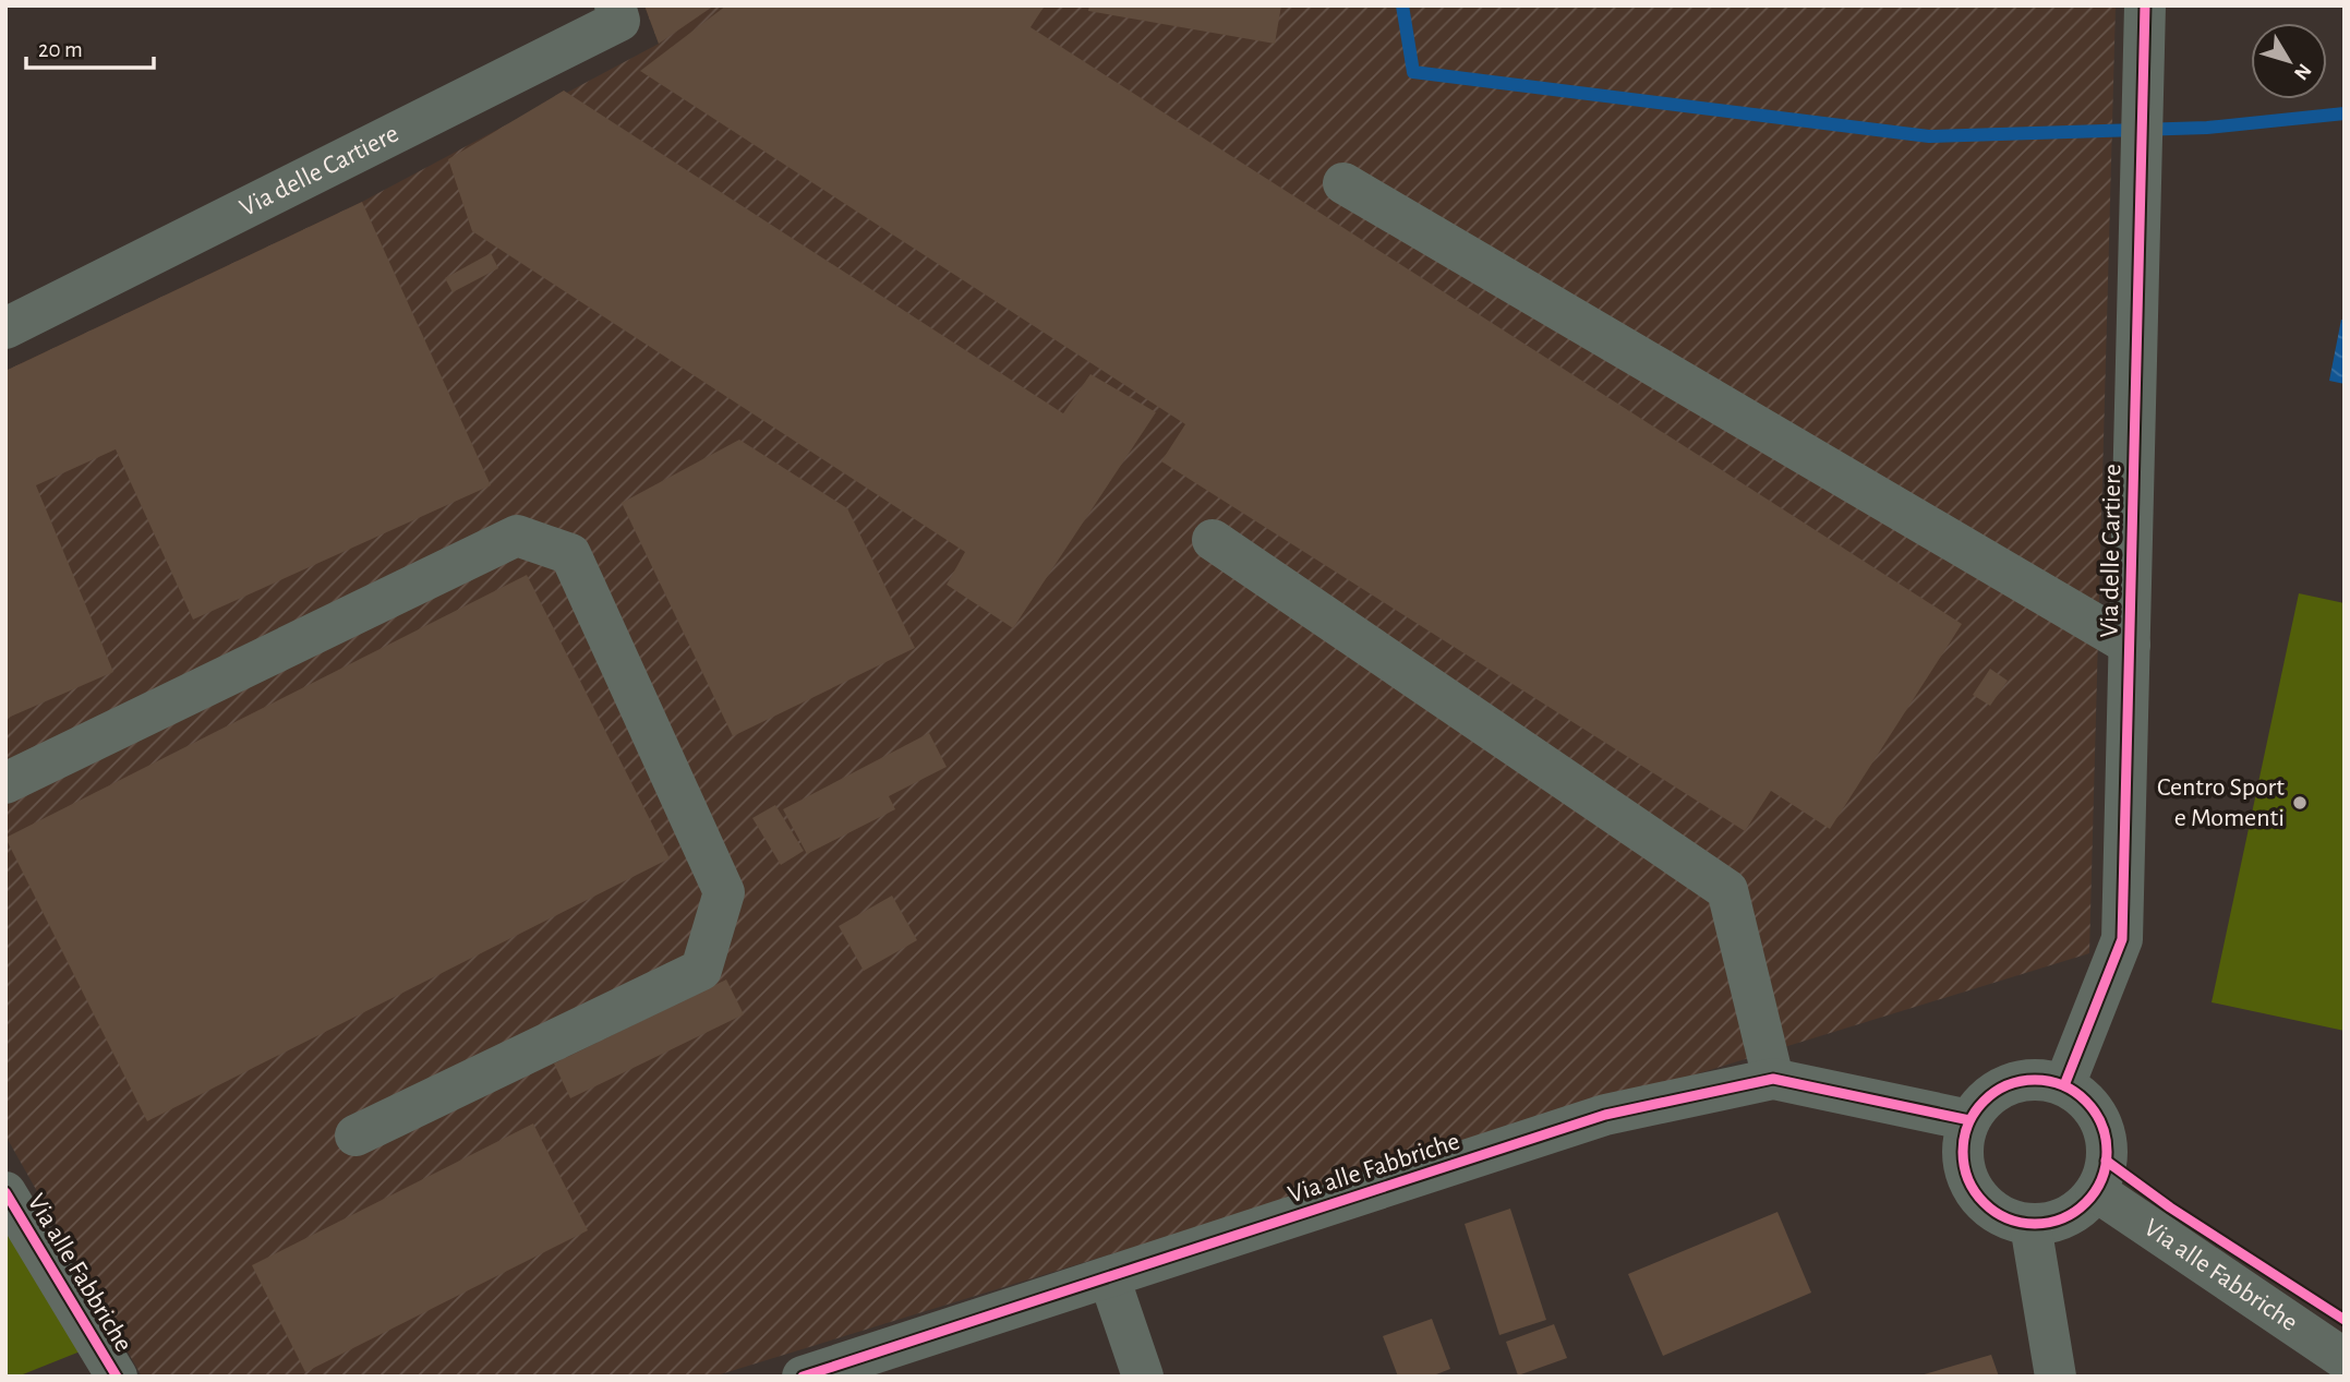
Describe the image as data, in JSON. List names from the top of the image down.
{
  "streets": {
    "street": ["Via delle Cartiere", "Via alle Fabbriche"]
  },
  "crossings": [
    ["Via delle Cartiere", "Via alle Fabbriche"]
  ],
  "places": ["Centro Sport e Momenti"],
  "scale_bar": "20 m",
  "north": "bottom right"
}
